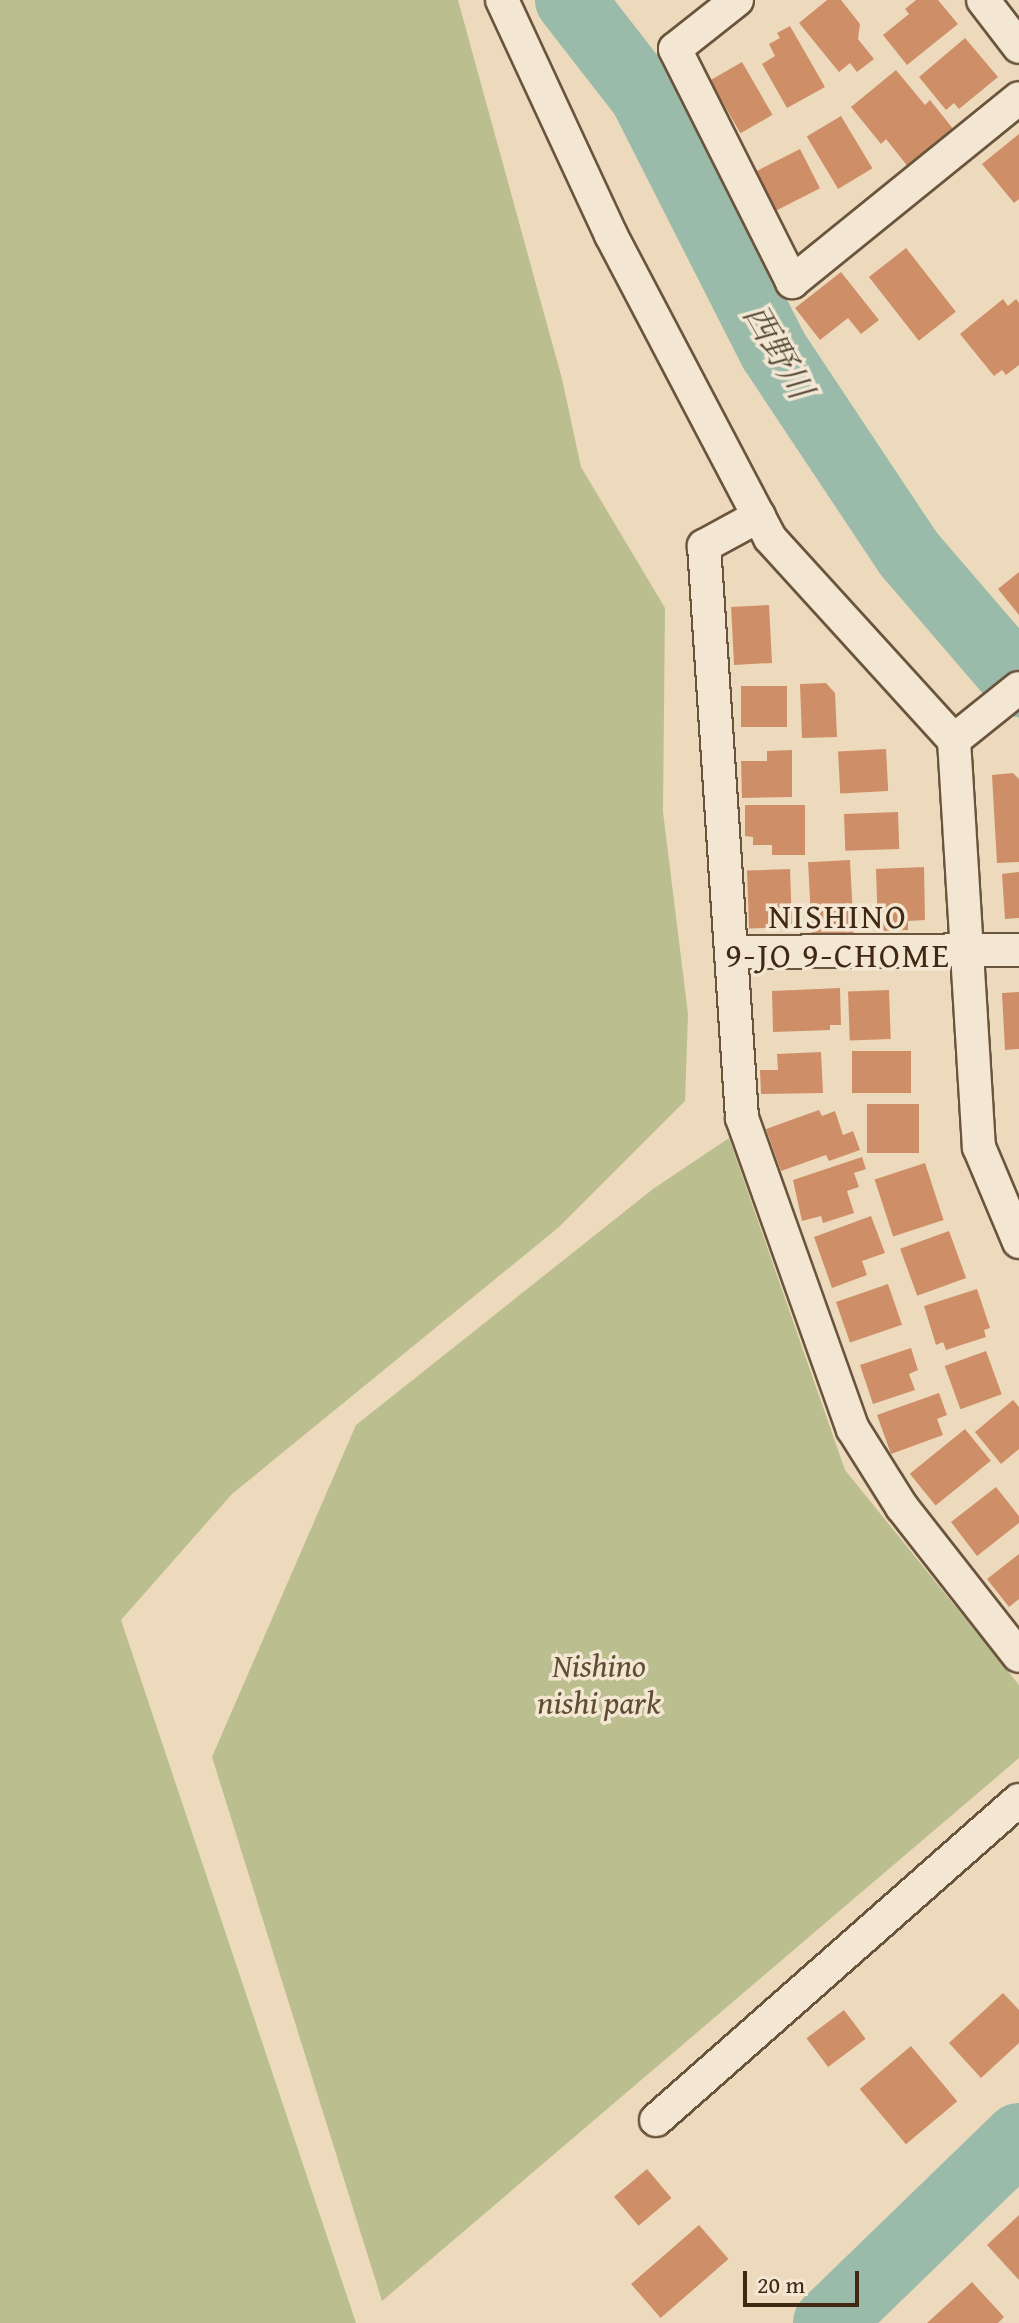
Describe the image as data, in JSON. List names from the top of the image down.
{
  "districts": ["NISHINO 9-JO 9-CHOME"],
  "water": ["西野川"],
  "parks": ["Nishino nishi park"],
  "scale_bar": "20 m"
}
